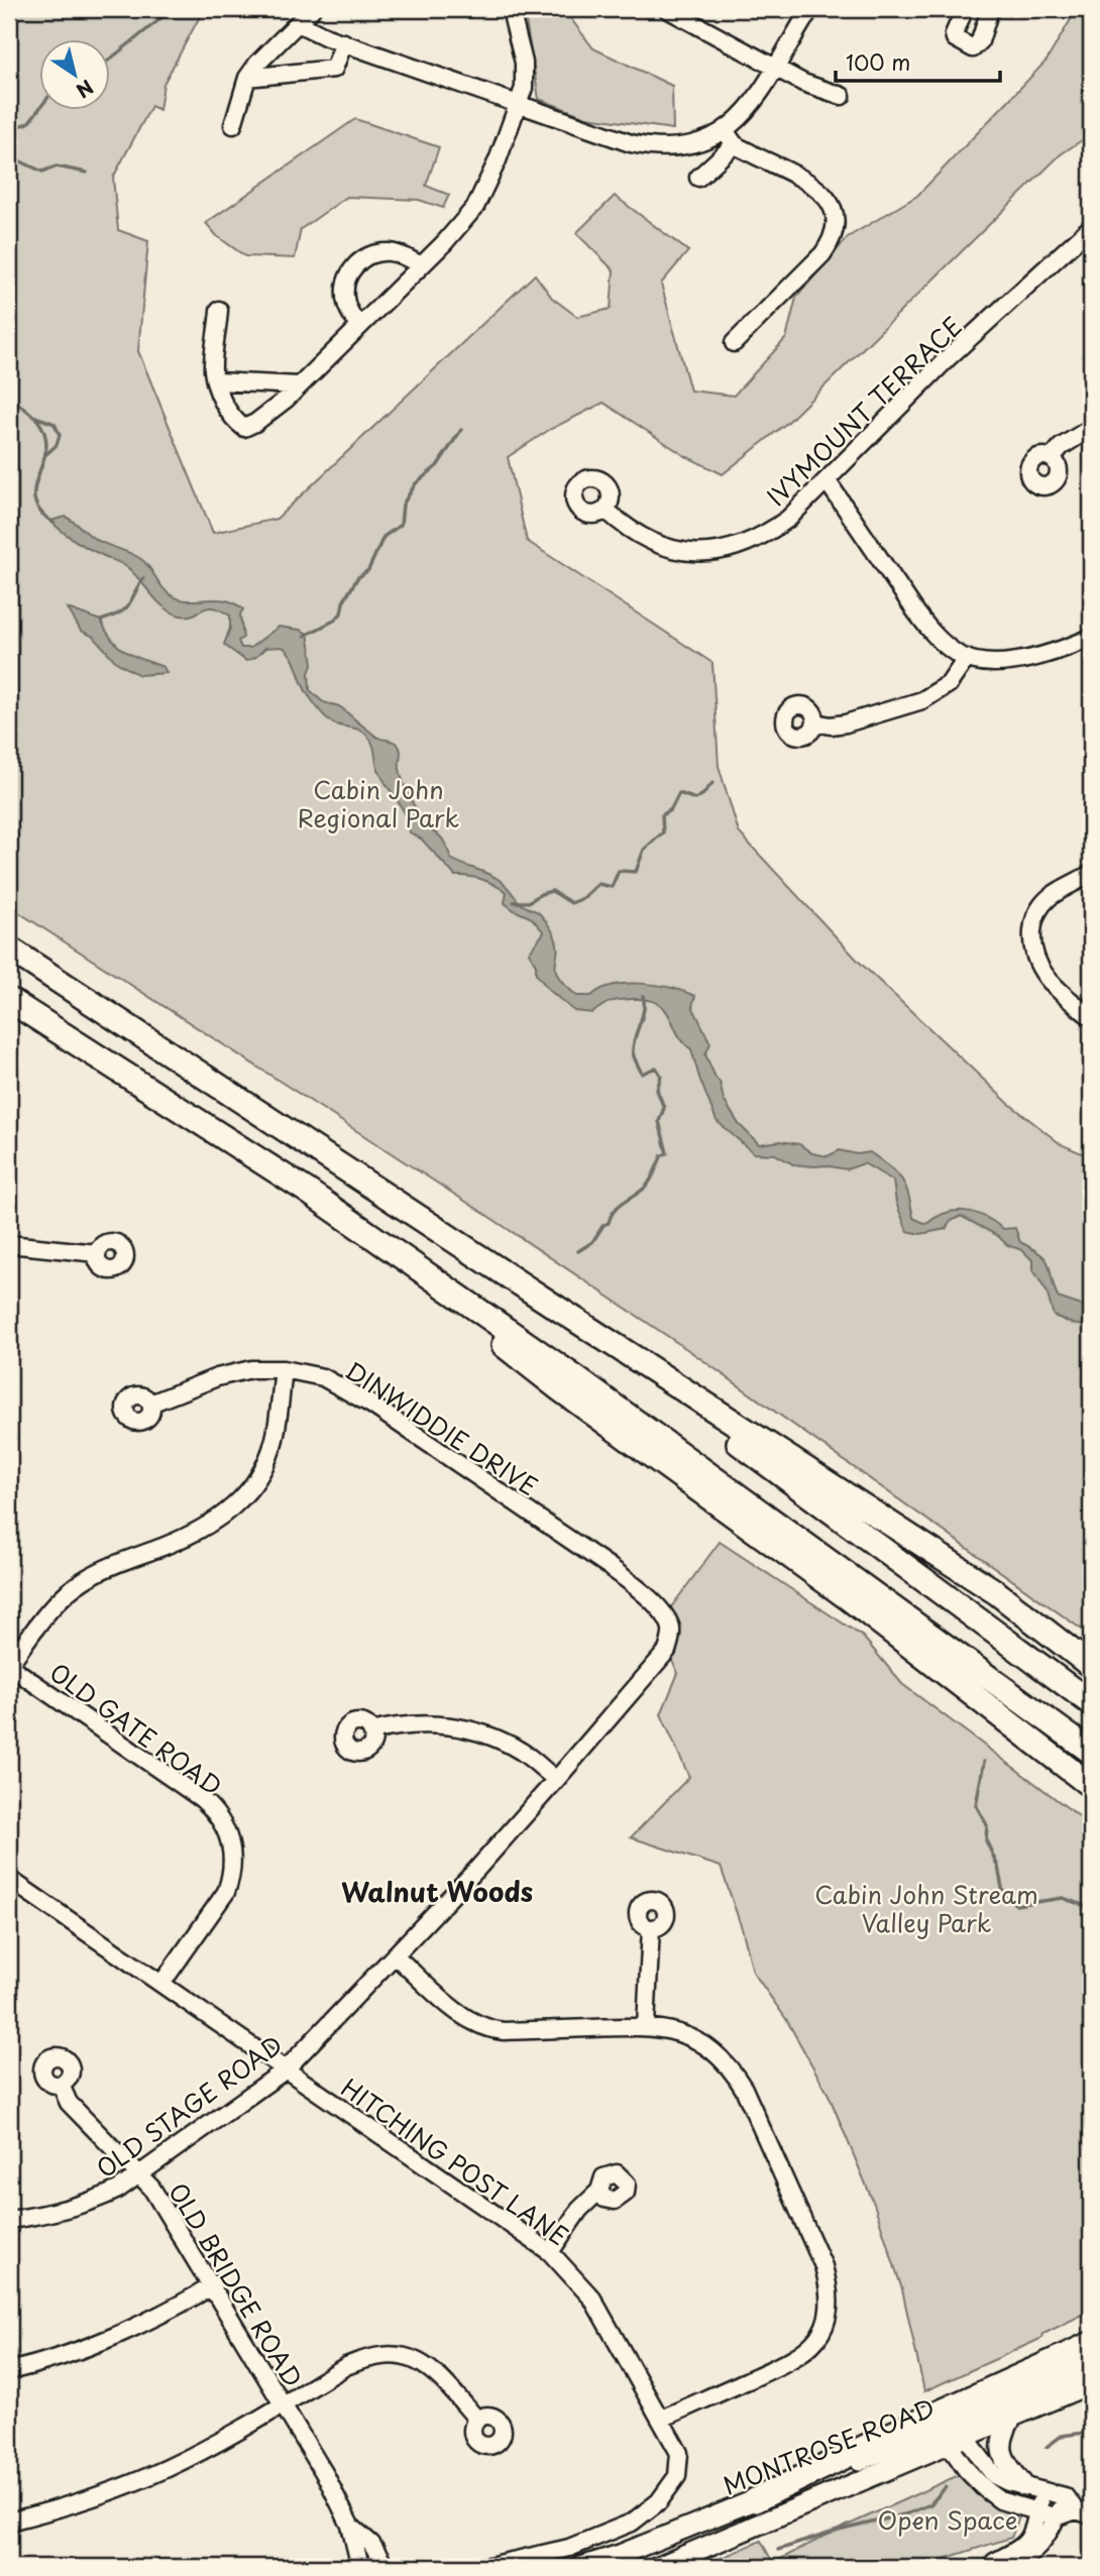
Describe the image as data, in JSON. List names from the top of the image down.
{
  "streets": {
    "main road": ["MONTROSE ROAD"],
    "street": [
      "IVYMOUNT TERRACE",
      "DINWIDDIE DRIVE",
      "OLD GATE ROAD",
      "OLD STAGE ROAD",
      "HITCHING POST LANE",
      "OLD BRIDGE ROAD"
    ]
  },
  "crossings": [
    ["DINWIDDIE DRIVE", "OLD STAGE ROAD"],
    ["OLD GATE ROAD", "HITCHING POST LANE"],
    ["OLD STAGE ROAD", "HITCHING POST LANE"],
    ["OLD STAGE ROAD", "OLD BRIDGE ROAD"]
  ],
  "districts": ["Walnut Woods"],
  "parks": ["Cabin John Regional Park", "Cabin John Stream Valley Park", "Open Space"],
  "scale_bar": "100 m",
  "north": "bottom right"
}
